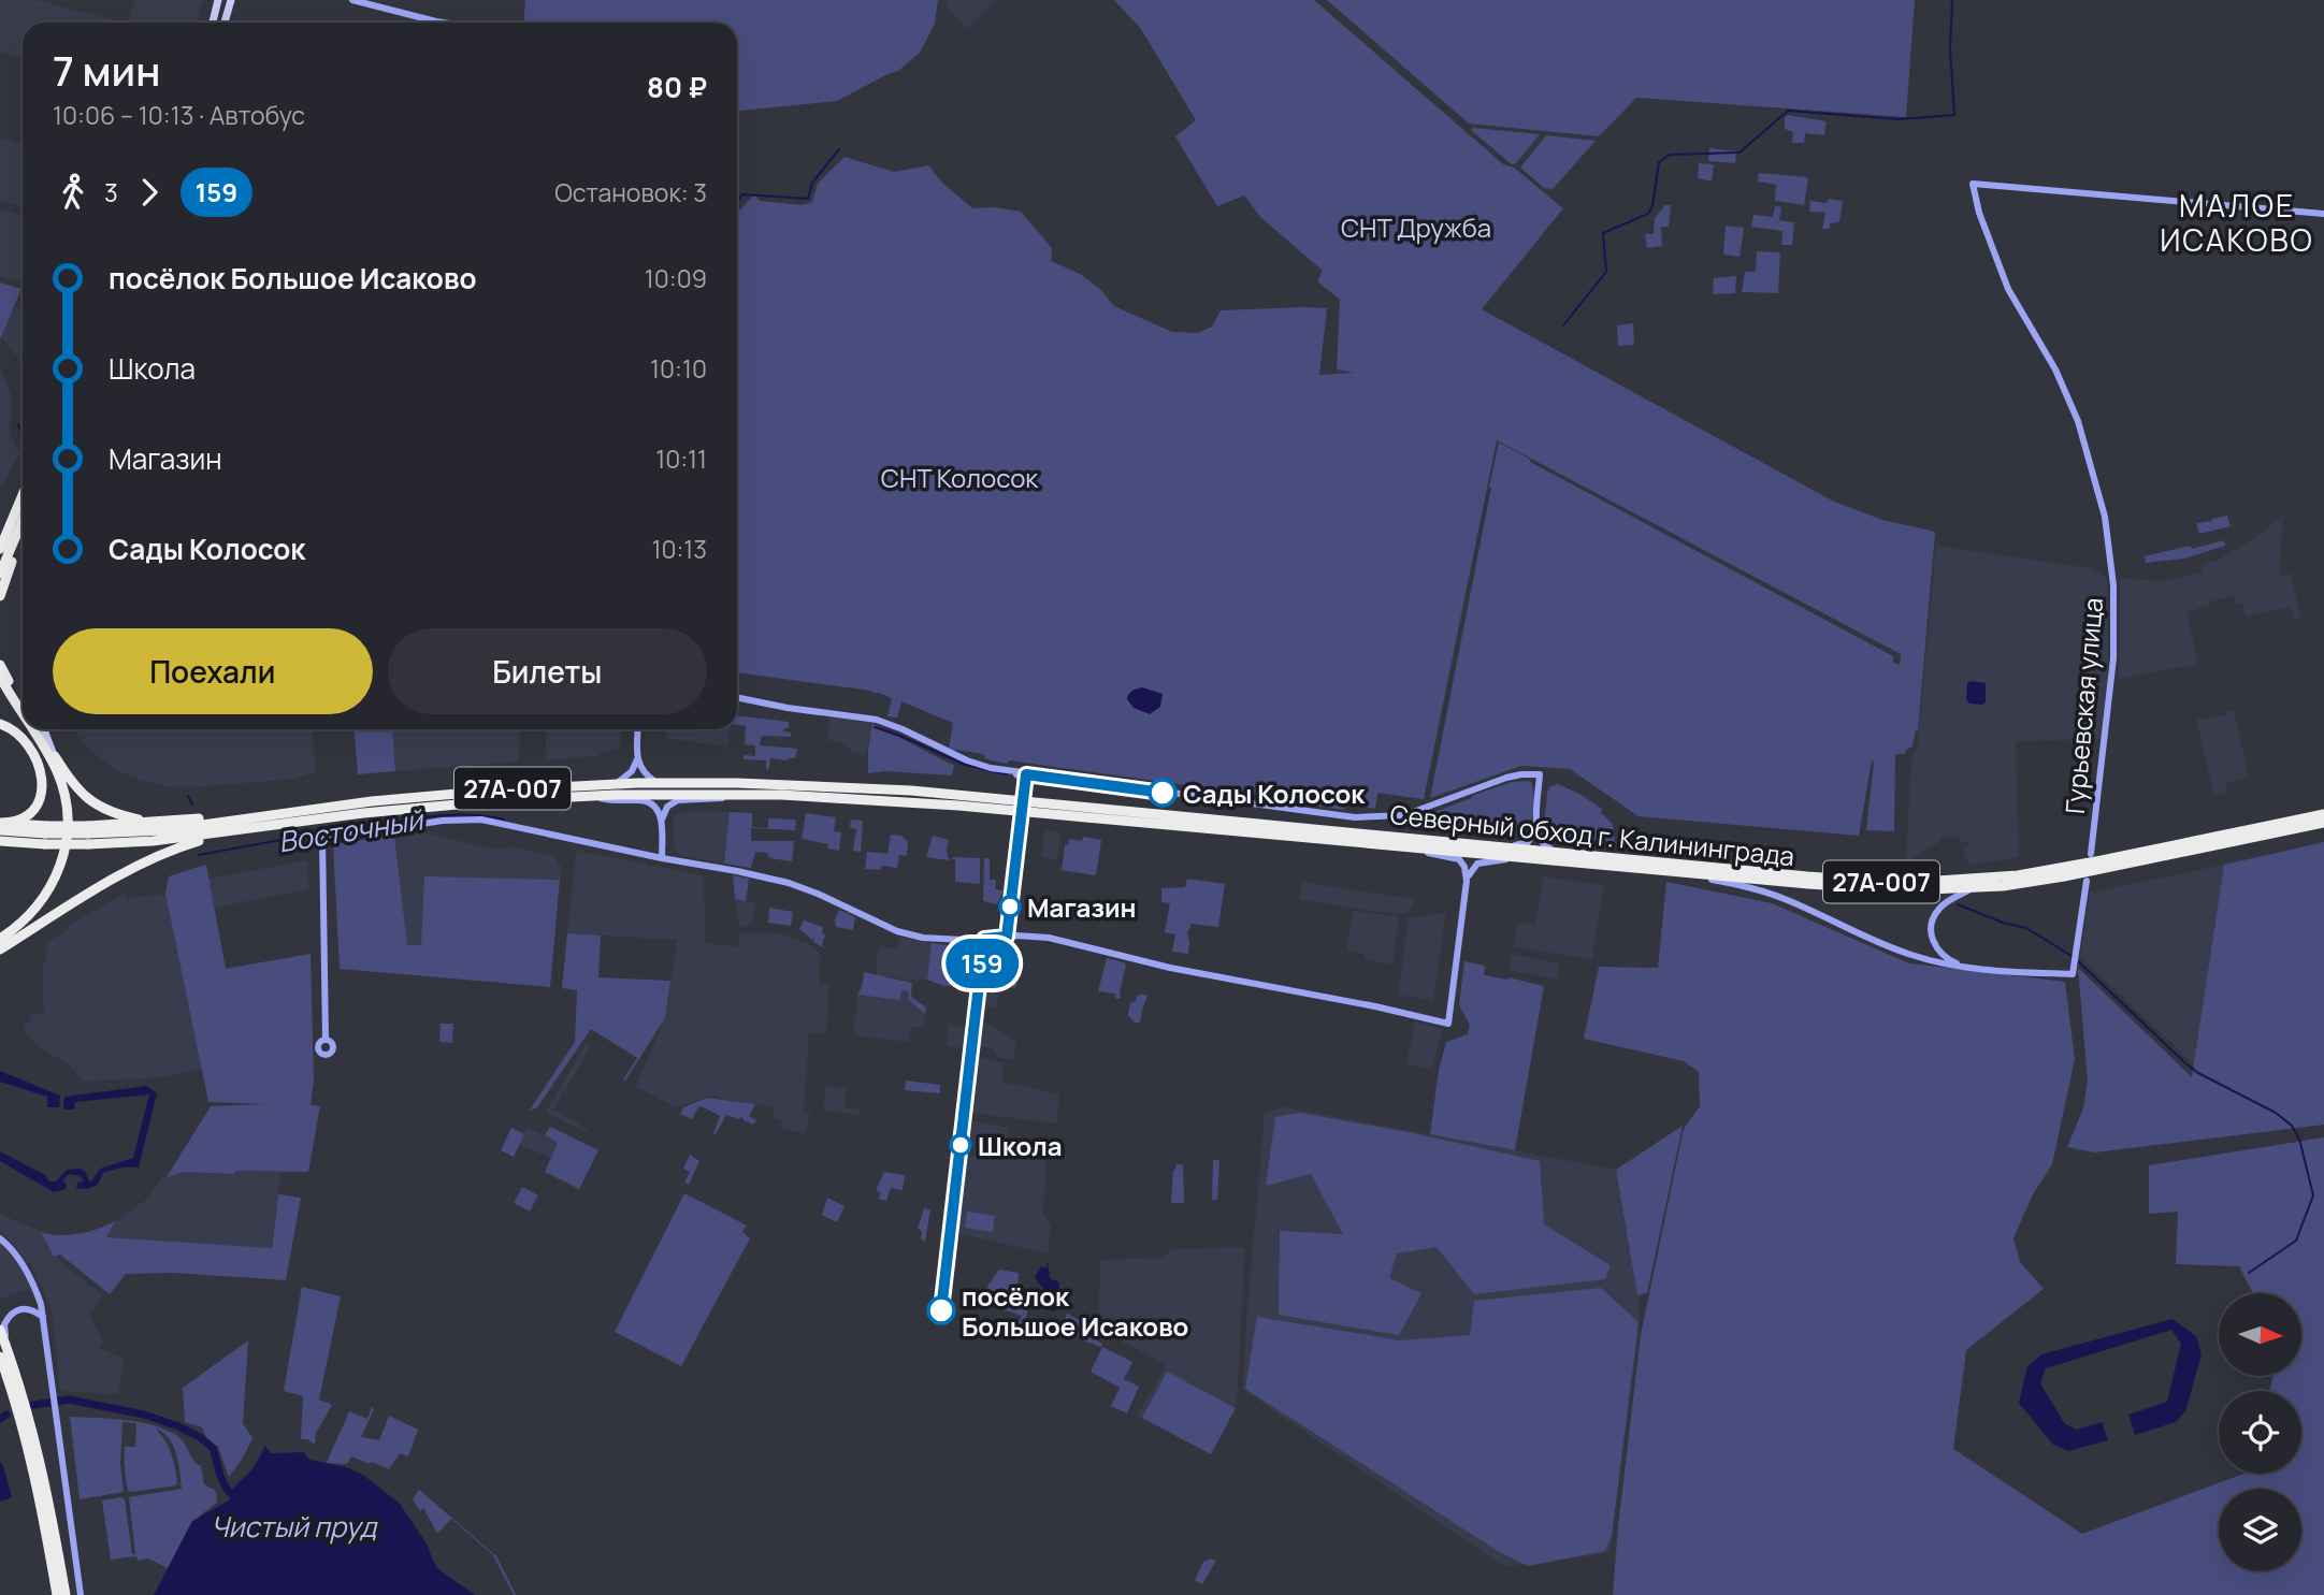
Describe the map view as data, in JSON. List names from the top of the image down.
{
  "streets": {
    "highway": ["27А-007", "Северный обход г. Калининграда"],
    "street": ["Гурьевская улица"]
  },
  "districts": ["МАЛОЕ ИСАКОВО"],
  "water": ["Восточный", "Чистый пруд"],
  "parks": ["СНТ Дружба", "СНТ Колосок"],
  "places": [
    "Сады Колосок",
    "Магазин",
    "Школа",
    "посёлок Большое Исаково"
  ],
  "lines": ["bus line 159"],
  "north": "right",
  "page": {
    "on_map": "159",
    "heading": ["7 мин", "10:06 – 10:13 · Автобус", "80 ₽"],
    "legs": ["3", "159", "Остановок: 3"],
    "list": [
      {
        "name": "посёлок Большое Исаково",
        "value": "10:09"
      },
      {
        "name": "Школа",
        "value": "10:10"
      },
      {
        "name": "Магазин",
        "value": "10:11"
      },
      {
        "name": "Сады Колосок",
        "value": "10:13"
      }
    ],
    "buttons": ["Поехали", "Билеты"]
  }
}
